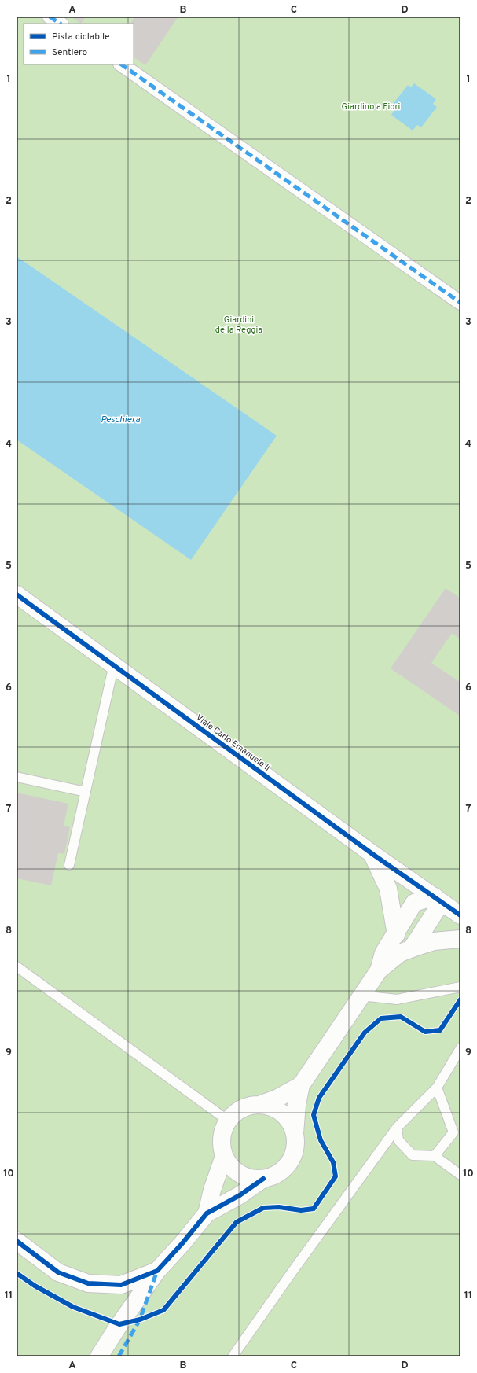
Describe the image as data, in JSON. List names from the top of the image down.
{
  "streets": {
    "street": ["Viale Carlo Emanuele II"]
  },
  "water": ["Peschiera"],
  "parks": ["Giardino a Fiori", "Giardini della Reggia"],
  "legend": ["Pista ciclabile", "Sentiero"],
  "grid": {
    "columns": [
      "A",
      "B",
      "C",
      "D"
    ],
    "rows": [
      "1",
      "2",
      "3",
      "4",
      "5",
      "6",
      "7",
      "8",
      "9",
      "10",
      "11"
    ]
  }
}
